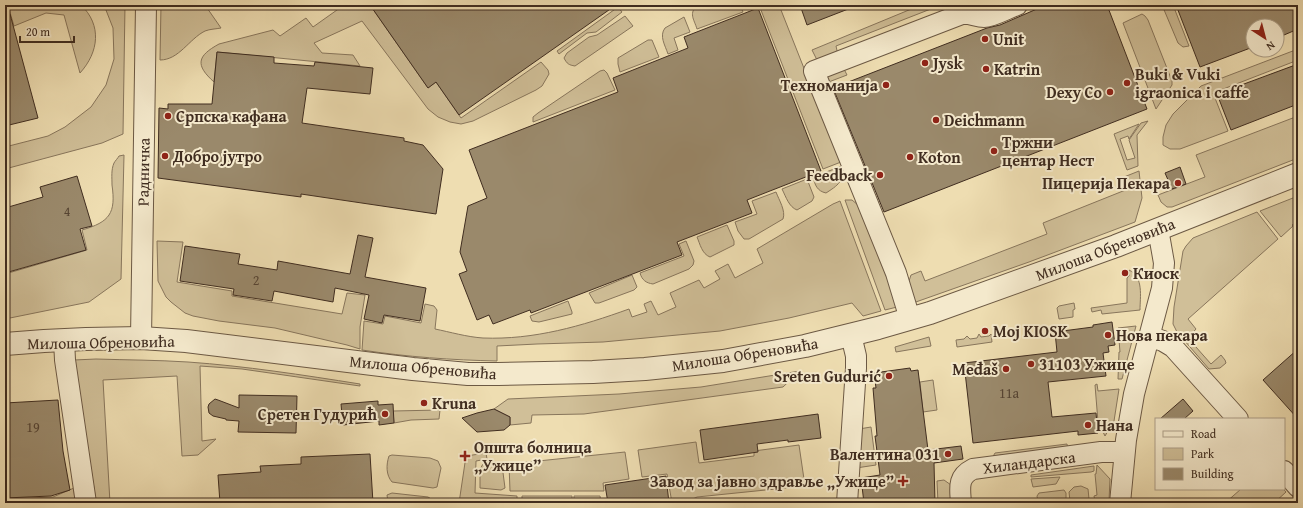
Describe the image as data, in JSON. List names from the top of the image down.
{
  "streets": {
    "street": ["Радничка", "Милоша Обреновића", "Хиландарска"]
  },
  "crossings": [
    ["Радничка", "Милоша Обреновића"]
  ],
  "places": {
    "other": [
      "Unit",
      "Jysk",
      "Katrin",
      "Buki & Vuki igraonica i caffe",
      "Техноманија",
      "Dexy Co",
      "Српска кафана",
      "Deichmann",
      "Тржни центар Нест",
      "Добро јутро",
      "Koton",
      "Feedback",
      "Пицерија Пекара",
      "Киоск",
      "Moj KIOSK",
      "Нова пекара",
      "31103 Ужице",
      "Međaš",
      "Sreten Gudurić",
      "Kruna",
      "Сретен Гудурић",
      "Нана",
      "Валентина 031"
    ],
    "health": ["Општа болница „Ужице”", "Завод за јавно здравље „Ужице”"]
  },
  "house_numbers": [
    "4",
    "2",
    "11a",
    "19"
  ],
  "legend": ["Road", "Park", "Building"],
  "scale_bar": "20 m",
  "north": "bottom right"
}
